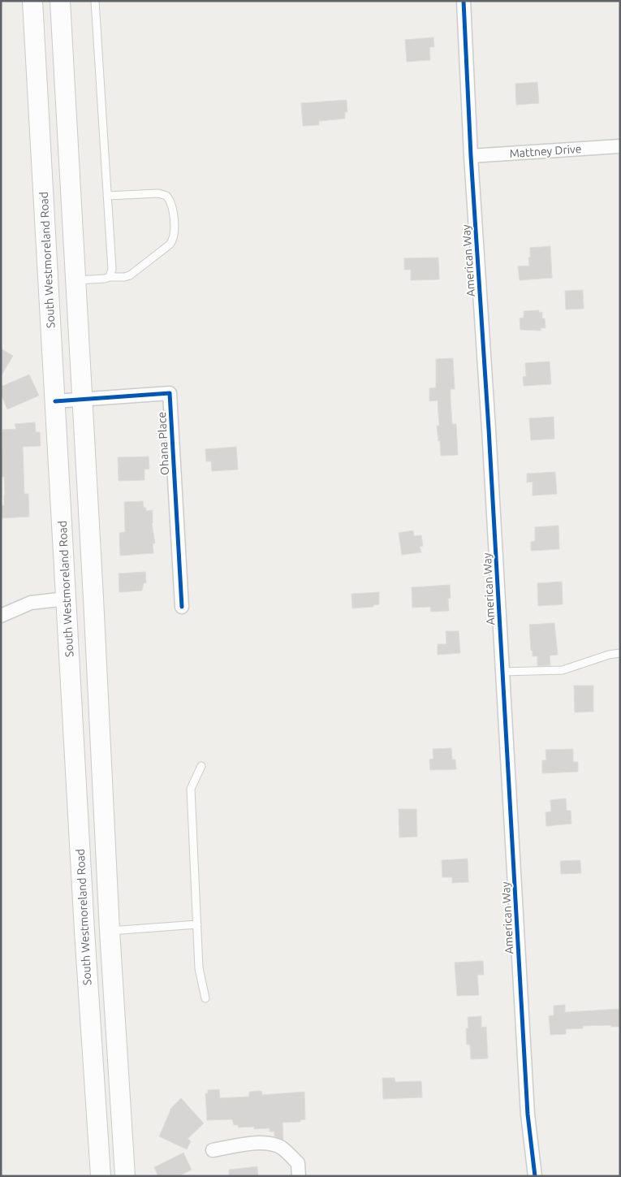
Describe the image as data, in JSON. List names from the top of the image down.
{
  "streets": {
    "main road": ["South Westmoreland Road"],
    "street": ["Mattney Drive", "American Way", "Ohana Place"]
  },
  "crossings": [
    ["Mattney Drive", "American Way"],
    ["South Westmoreland Road", "Ohana Place"]
  ]
}
